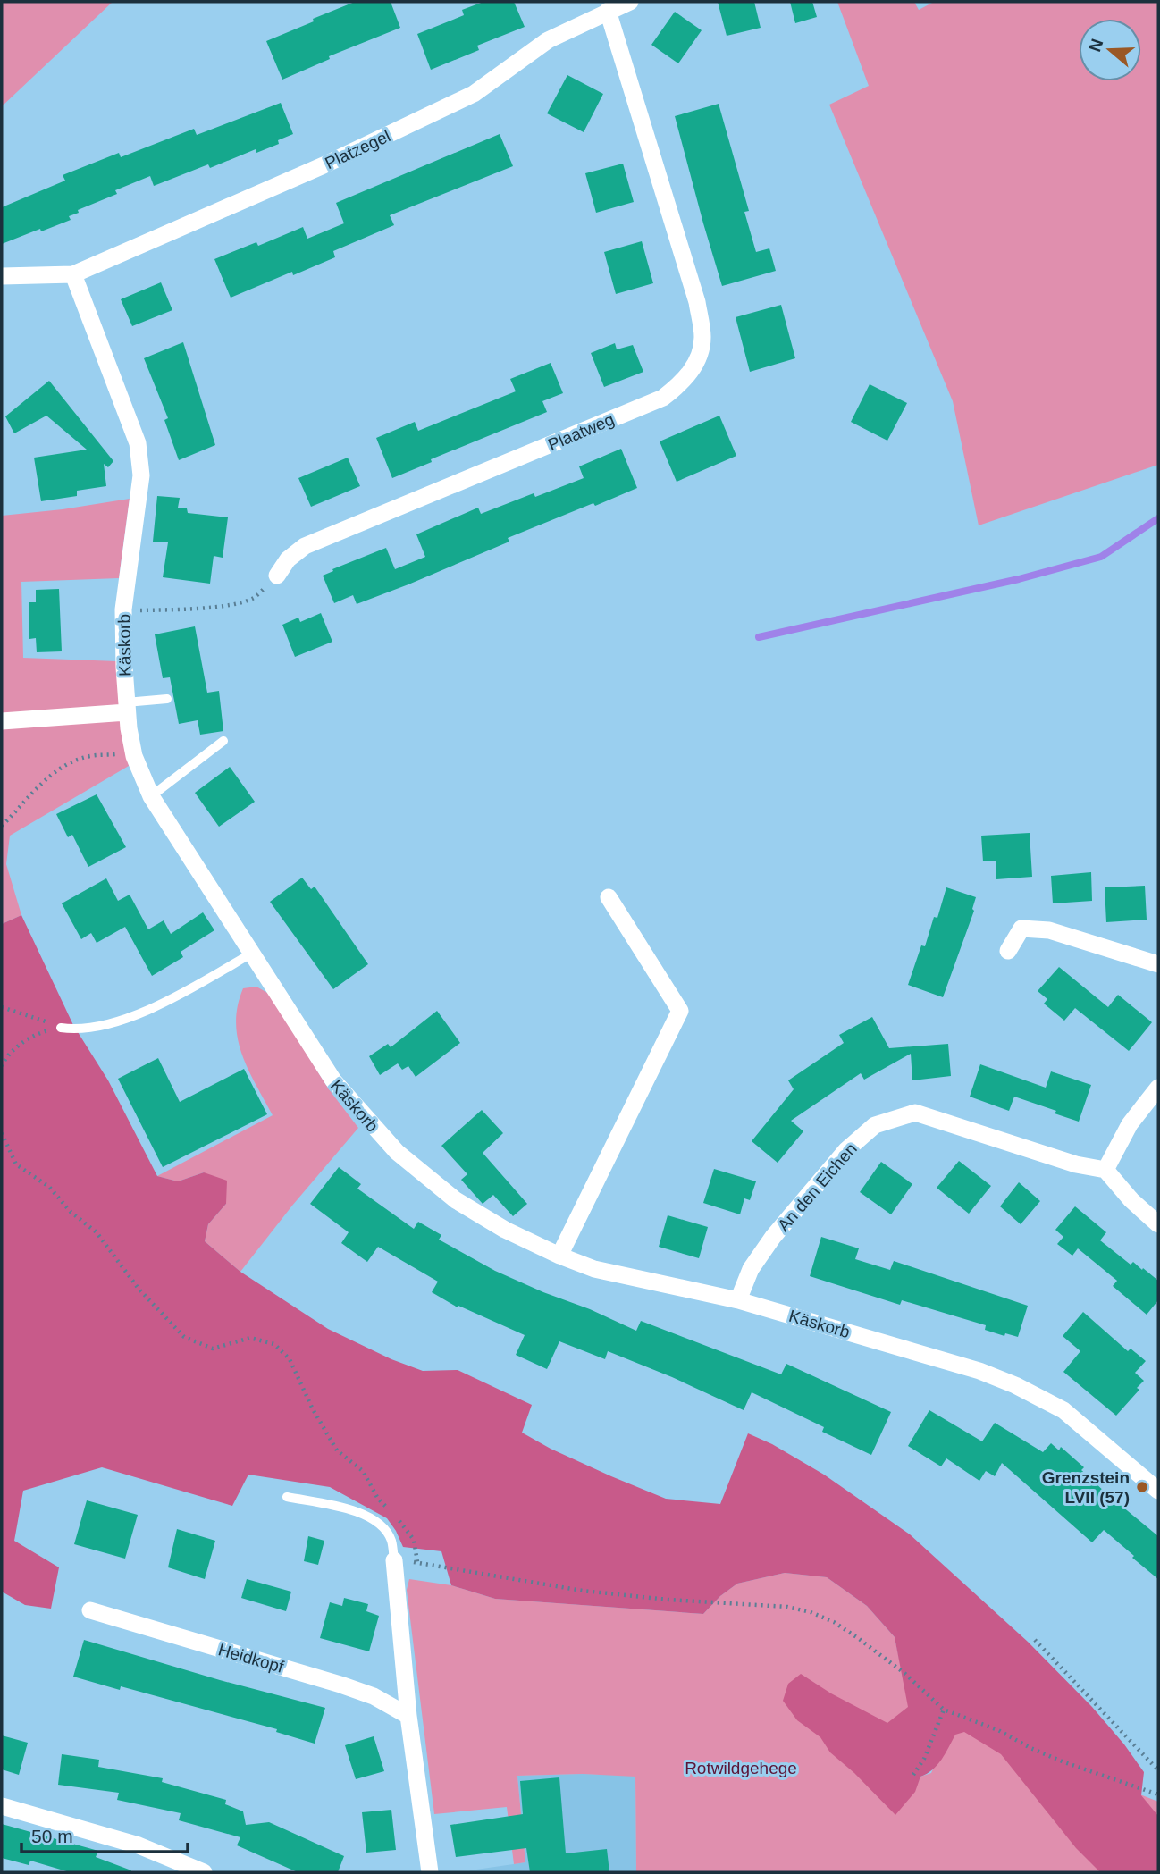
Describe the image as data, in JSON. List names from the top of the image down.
{
  "streets": {
    "street": [
      "Platzegel",
      "Plaatweg",
      "Käskorb",
      "An den Eichen",
      "Heidkopf"
    ]
  },
  "crossings": [
    ["Platzegel", "Plaatweg"],
    ["Platzegel", "Käskorb"],
    ["Käskorb", "An den Eichen"]
  ],
  "parks": ["Rotwildgehege"],
  "places": ["Grenzstein LVII (57)"],
  "scale_bar": "50 m",
  "north": "left"
}
